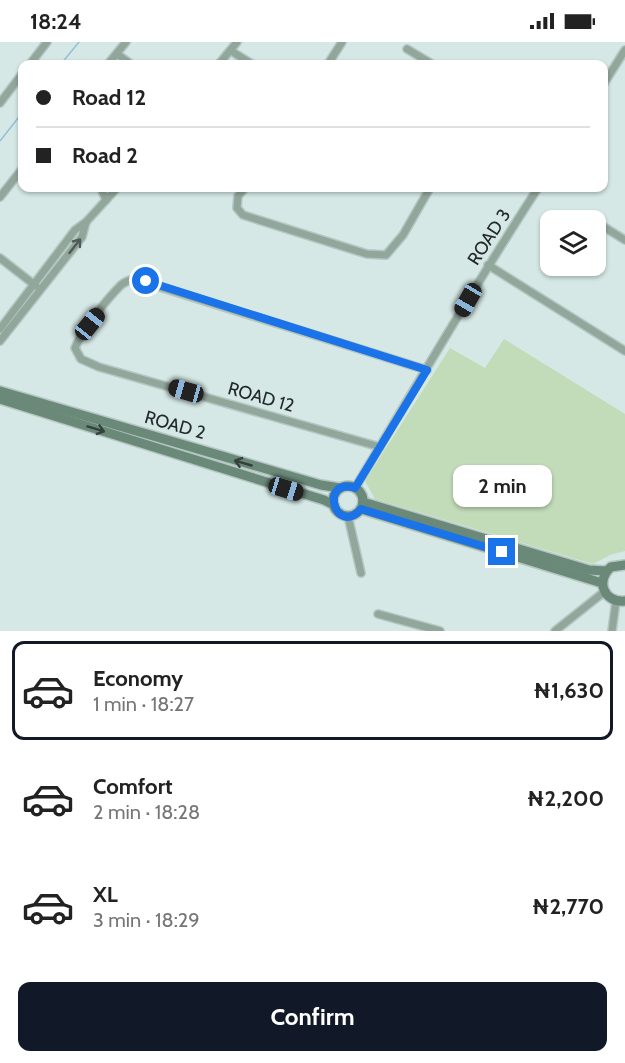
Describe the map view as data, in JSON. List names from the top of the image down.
{
  "streets": {
    "street": ["ROAD 3", "ROAD 12", "ROAD 2"]
  },
  "crossings": [
    ["ROAD 3", "ROAD 12"],
    ["ROAD 3", "ROAD 2"]
  ],
  "page": {
    "status": "18:24",
    "banner": ["Road 12", "Road 2"],
    "bubble": "2 min",
    "list": [
      {
        "name": "Economy",
        "note": "1 min · 18:27",
        "value": "₦1,630"
      },
      {
        "name": "Comfort",
        "note": "2 min · 18:28",
        "value": "₦2,200"
      },
      {
        "name": "XL",
        "note": "3 min · 18:29",
        "value": "₦2,770"
      }
    ],
    "buttons": "Confirm"
  }
}
